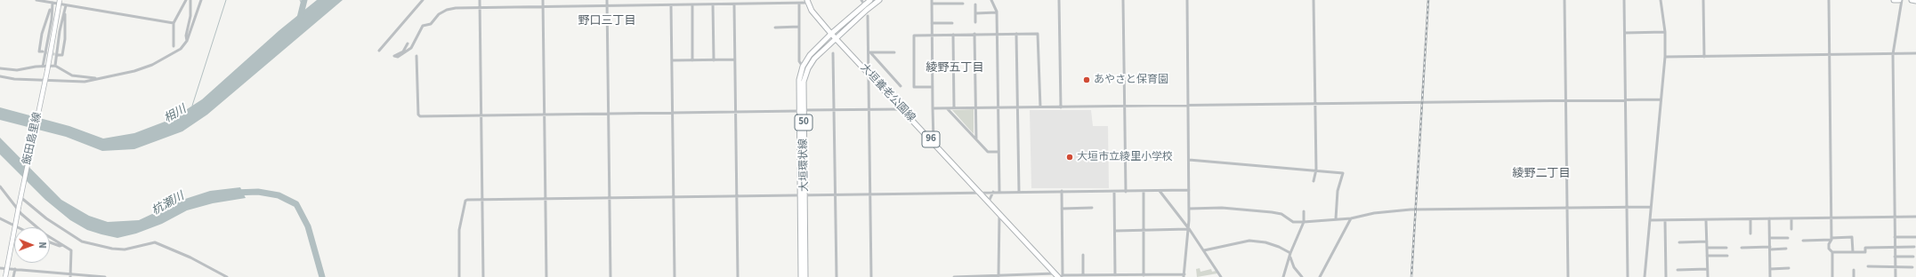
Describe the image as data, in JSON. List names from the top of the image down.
{
  "streets": {
    "main road": [
      "大垣養老公園線",
      "50",
      "飯田島里線",
      "96",
      "大垣環状線"
    ]
  },
  "crossings": [
    ["大垣養老公園線", "大垣環状線"]
  ],
  "districts": ["野口三丁目", "綾野五丁目", "綾野二丁目"],
  "water": ["相川", "杭瀬川"],
  "places": ["あやさと保育園", "大垣市立綾里小学校"],
  "north": "right"
}
